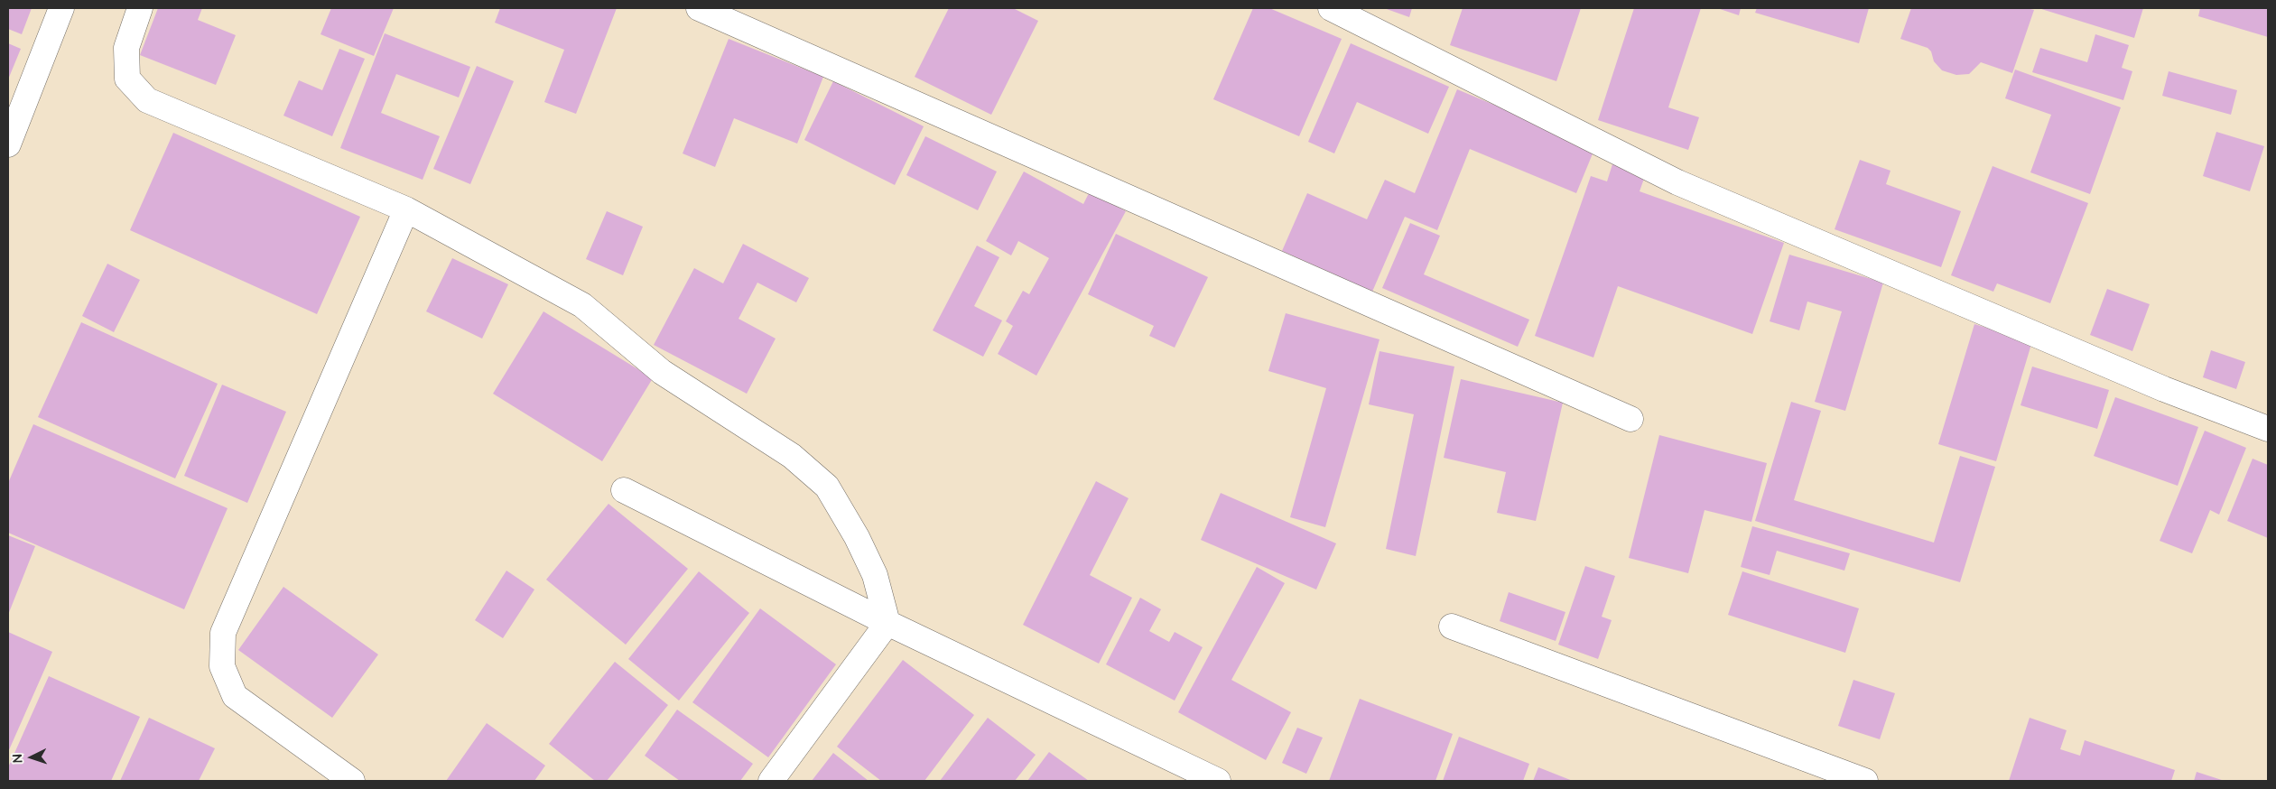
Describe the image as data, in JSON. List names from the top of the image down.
{
  "north": "left"
}
